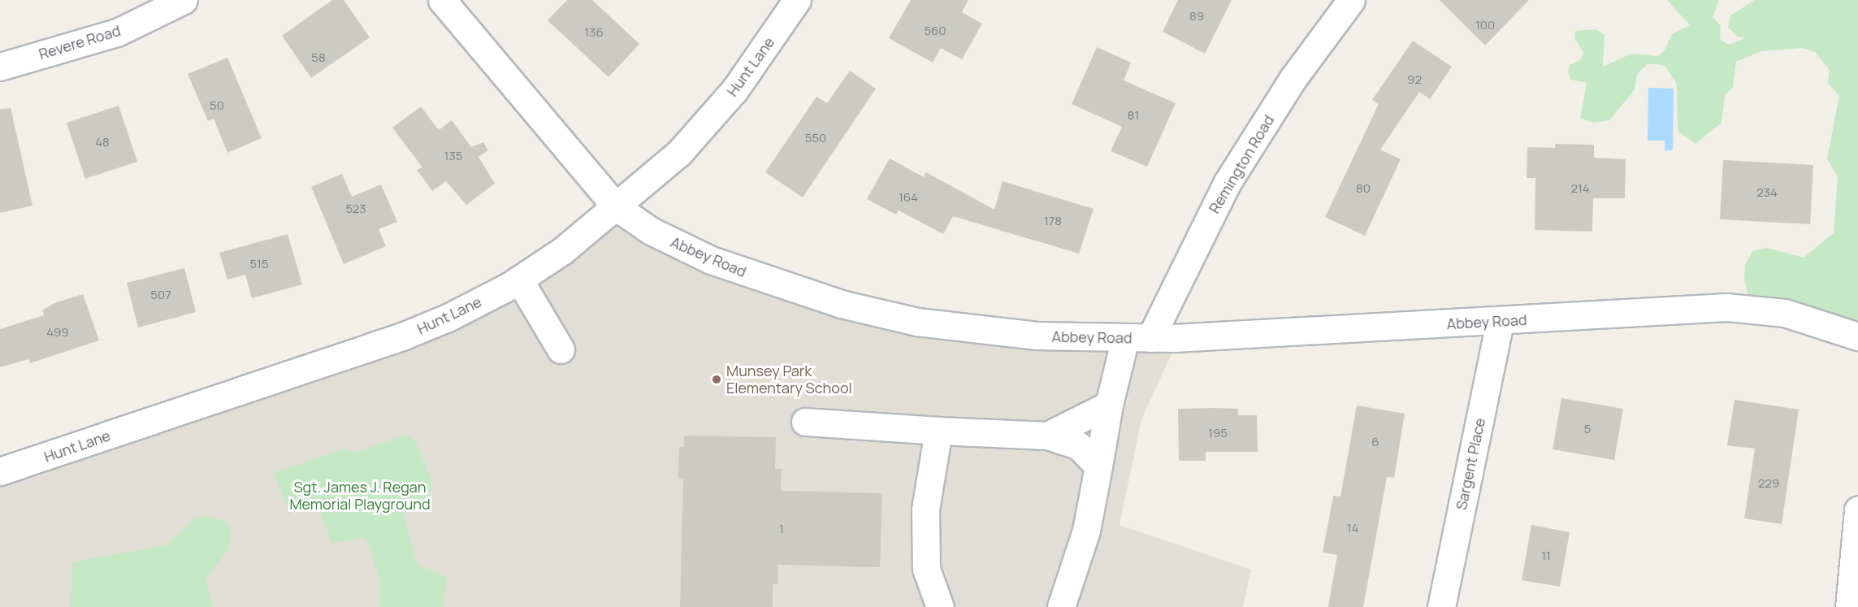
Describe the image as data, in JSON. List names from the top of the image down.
{
  "streets": {
    "street": [
      "Revere Road",
      "Hunt Lane",
      "Remington Road",
      "Abbey Road",
      "Sargent Place"
    ]
  },
  "crossings": [
    ["Hunt Lane", "Abbey Road"],
    ["Remington Road", "Abbey Road"],
    ["Abbey Road", "Sargent Place"]
  ],
  "parks": ["Sgt. James J. Regan Memorial Playground"],
  "places": ["Munsey Park Elementary School"],
  "house_numbers": [
    "89",
    "100",
    "560",
    "136",
    "58",
    "92",
    "50",
    "81",
    "550",
    "48",
    "135",
    "80",
    "214",
    "234",
    "164",
    "523",
    "178",
    "515",
    "507",
    "499",
    "5",
    "195",
    "6",
    "229",
    "14",
    "1",
    "11"
  ]
}
